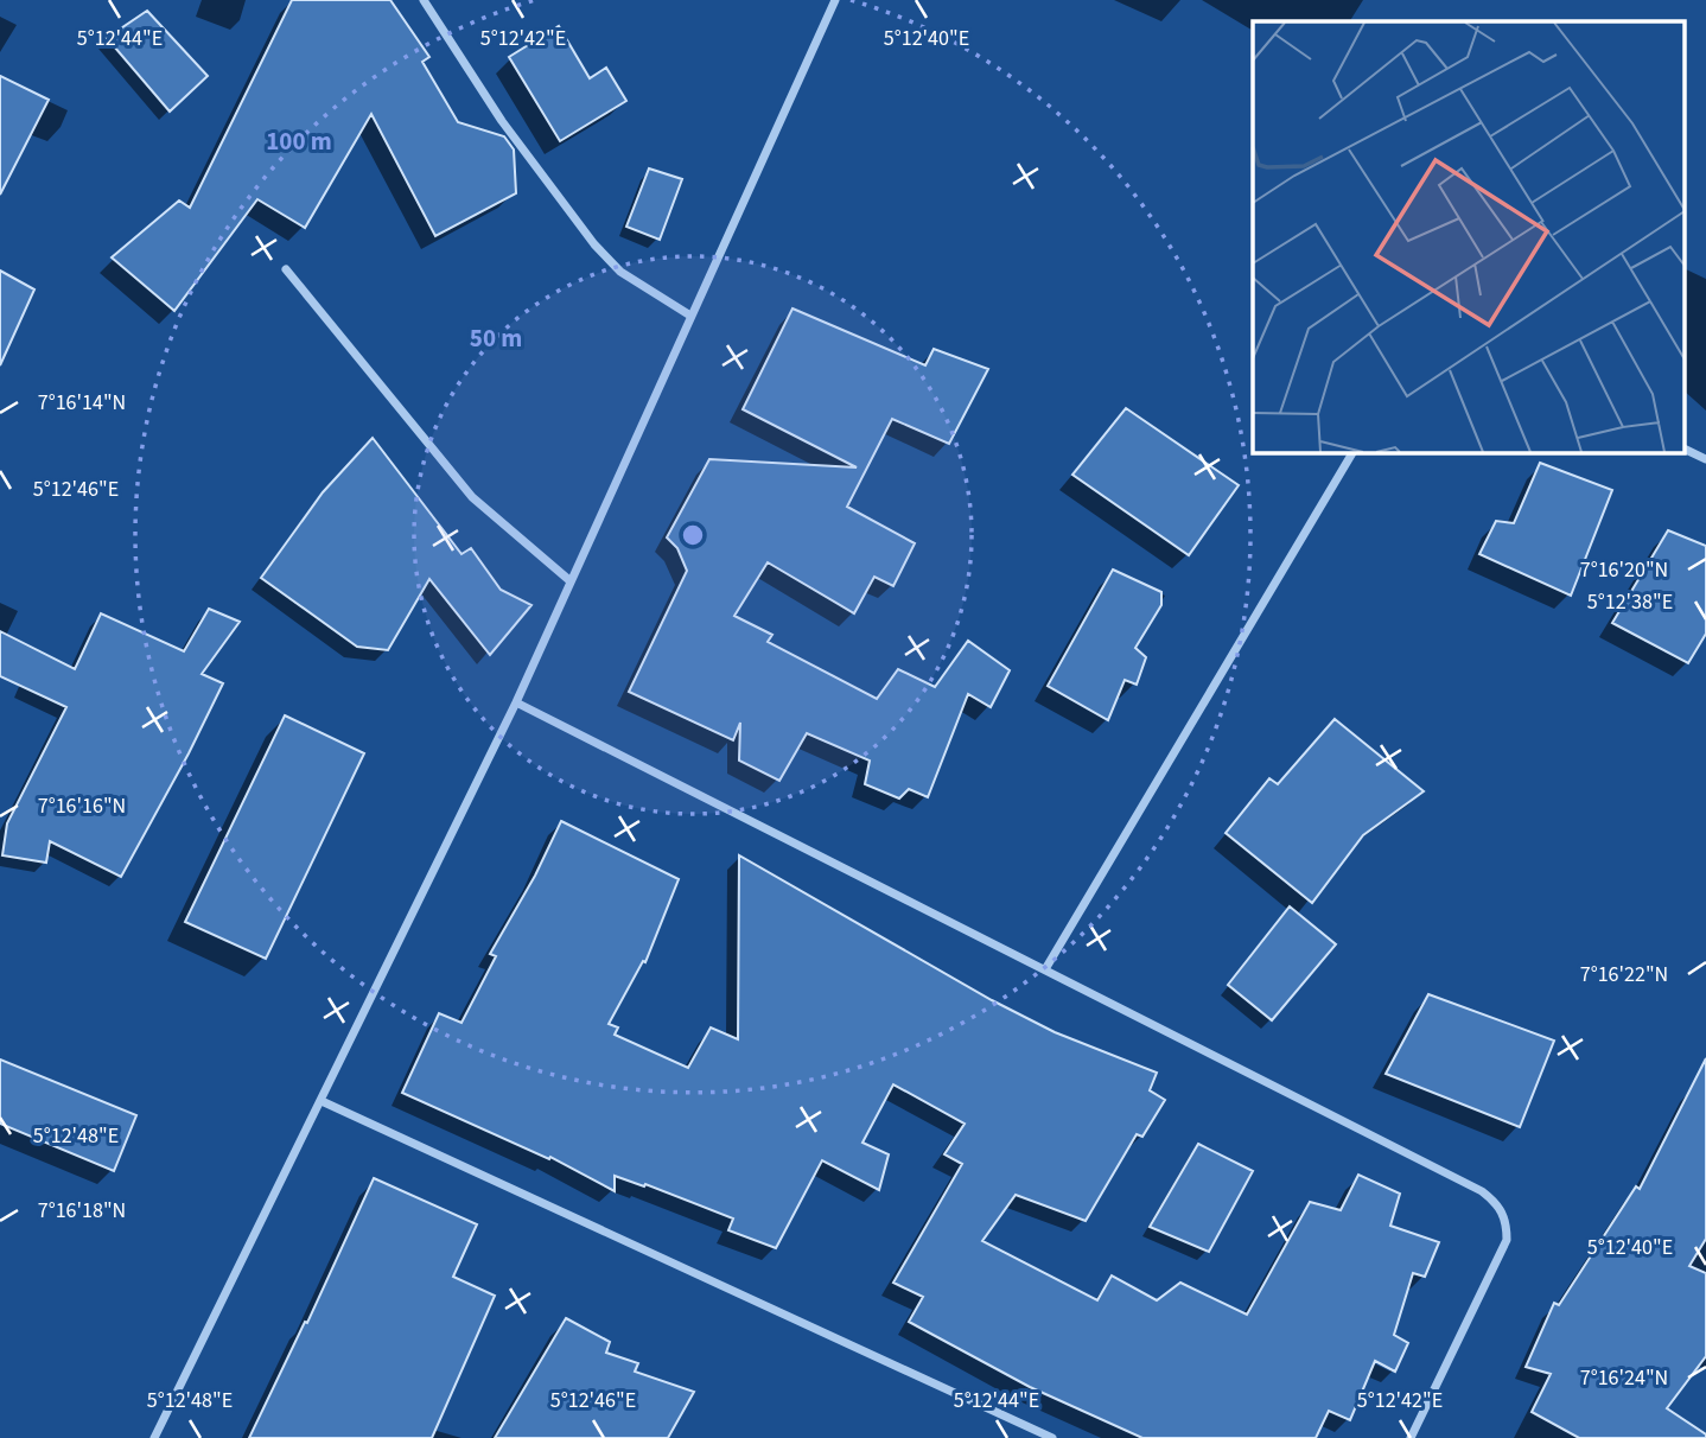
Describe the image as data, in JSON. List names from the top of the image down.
{
  "coordinates": [
    "5°12'44\"E",
    "5°12'42\"E",
    "5°12'40\"E",
    "7°16'14\"N",
    "5°12'46\"E",
    "7°16'20\"N",
    "5°12'38\"E",
    "7°16'16\"N",
    "7°16'22\"N",
    "5°12'48\"E",
    "7°16'18\"N",
    "7°16'24\"N"
  ],
  "rings": ["100 m", "50 m"]
}
